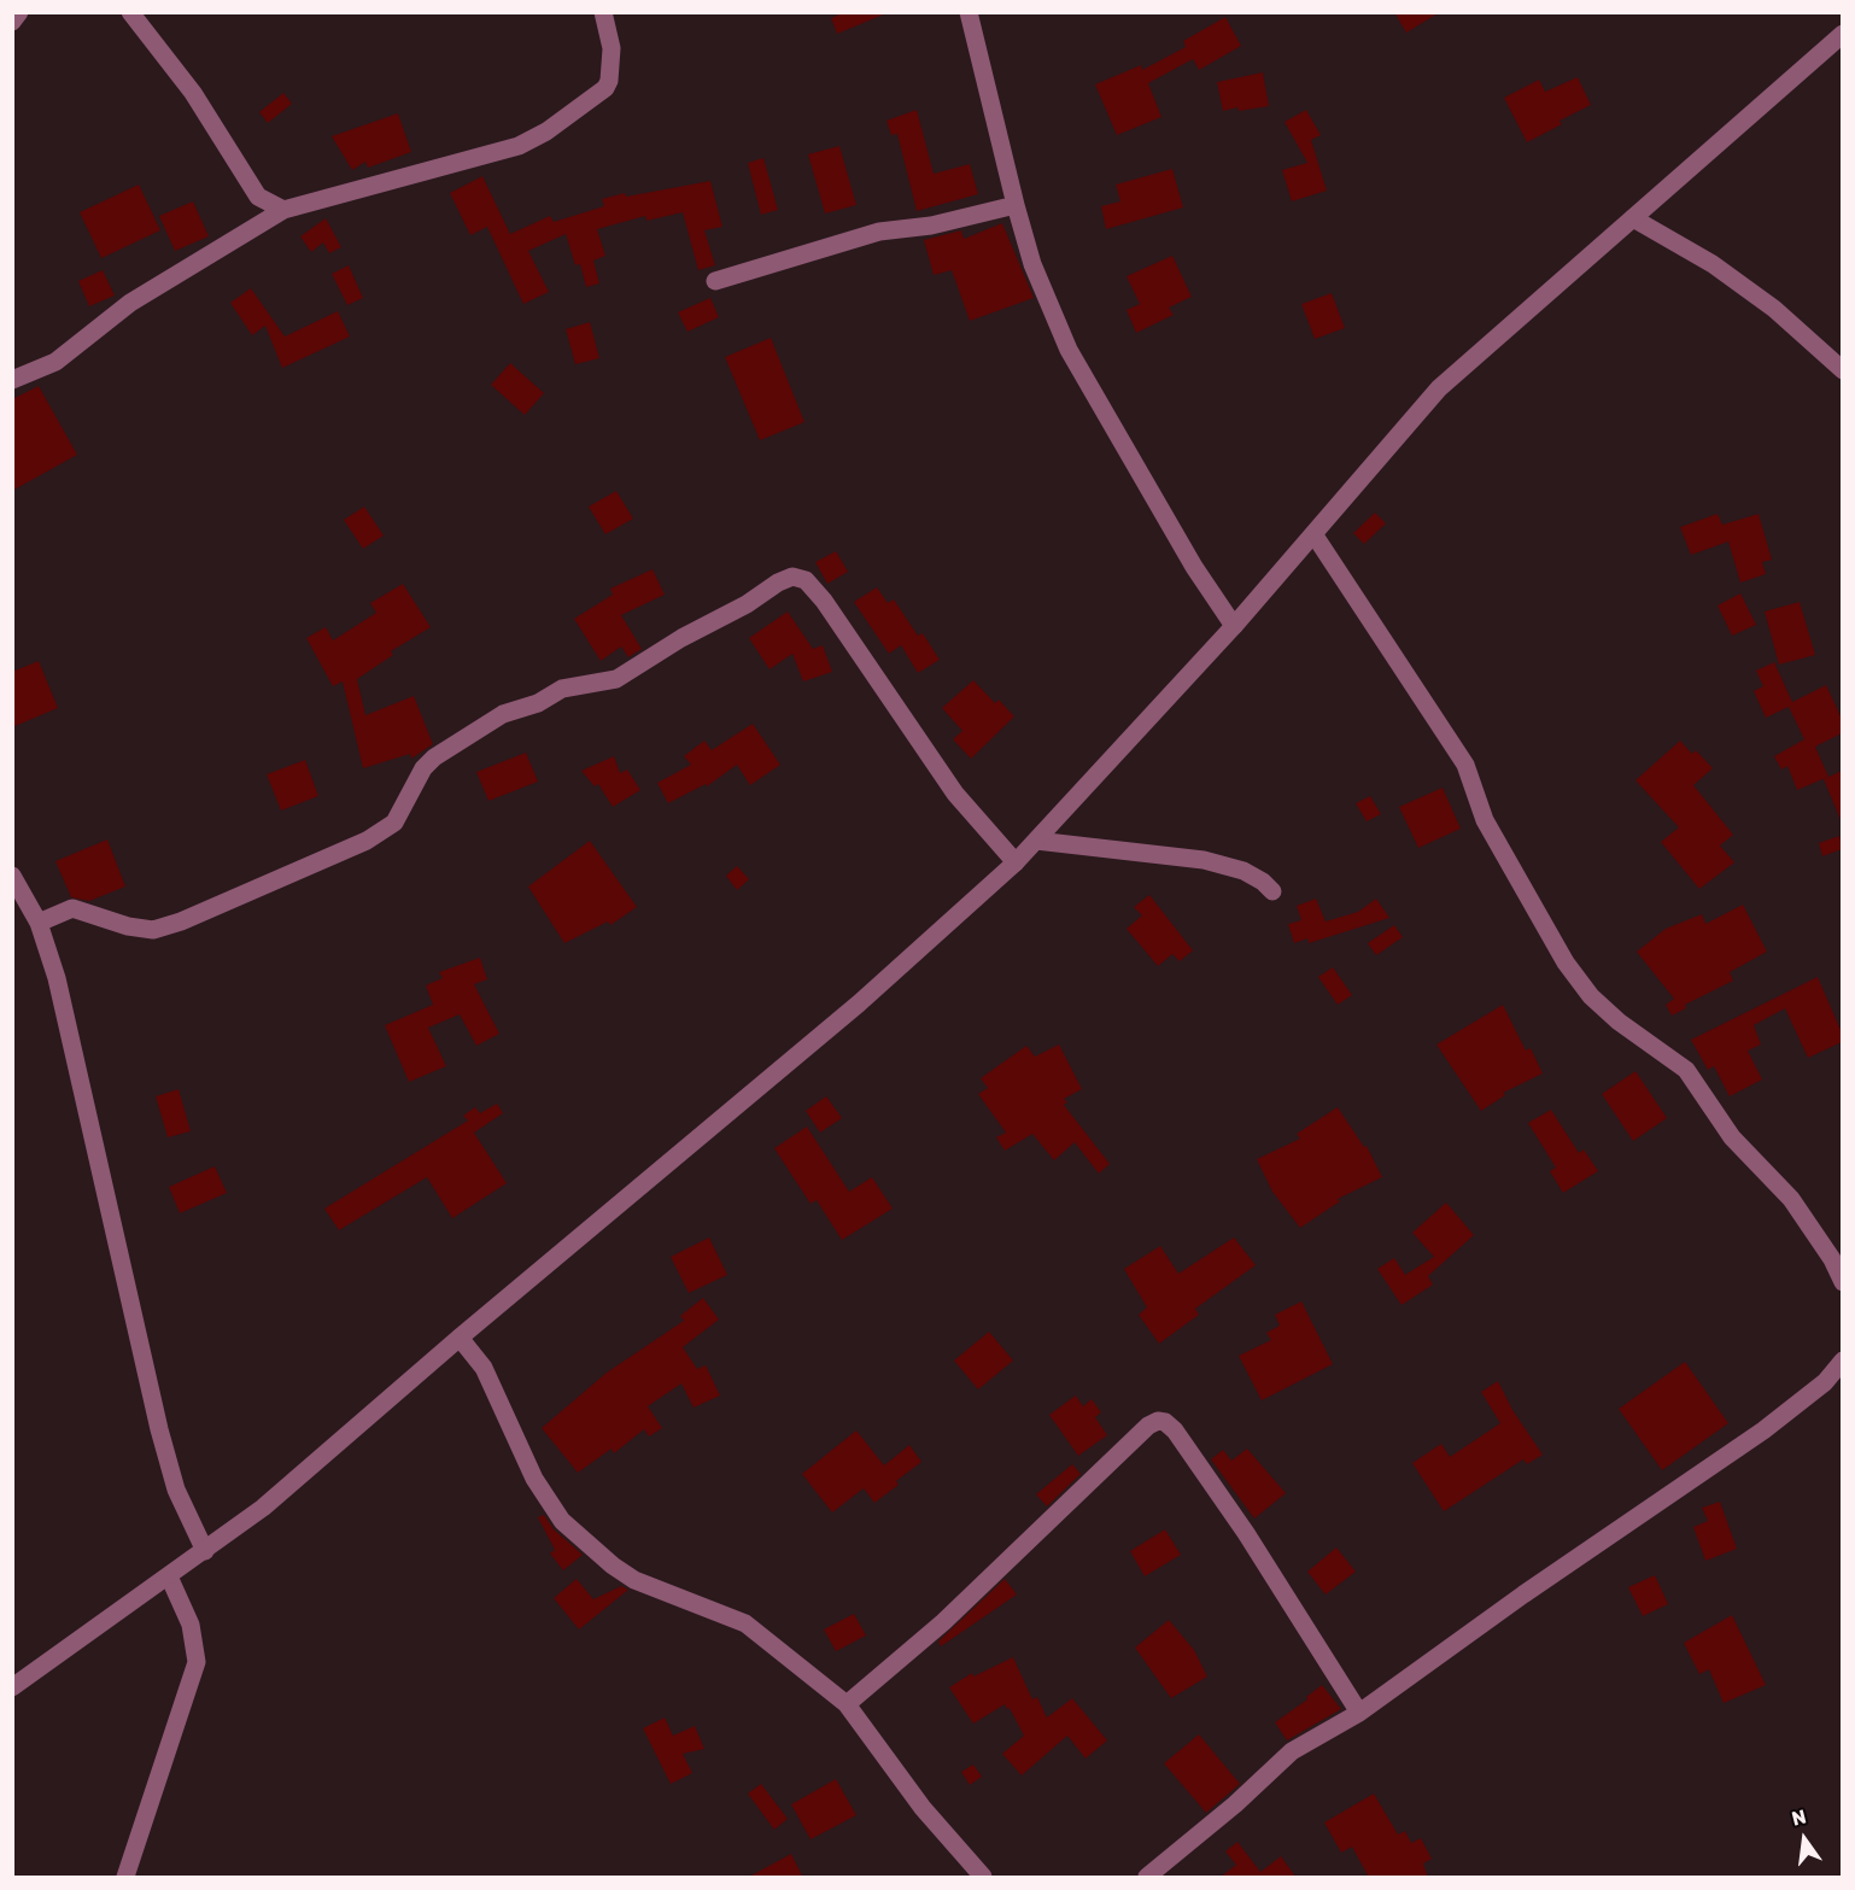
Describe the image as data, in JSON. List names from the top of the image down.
{
  "north": "top"
}
